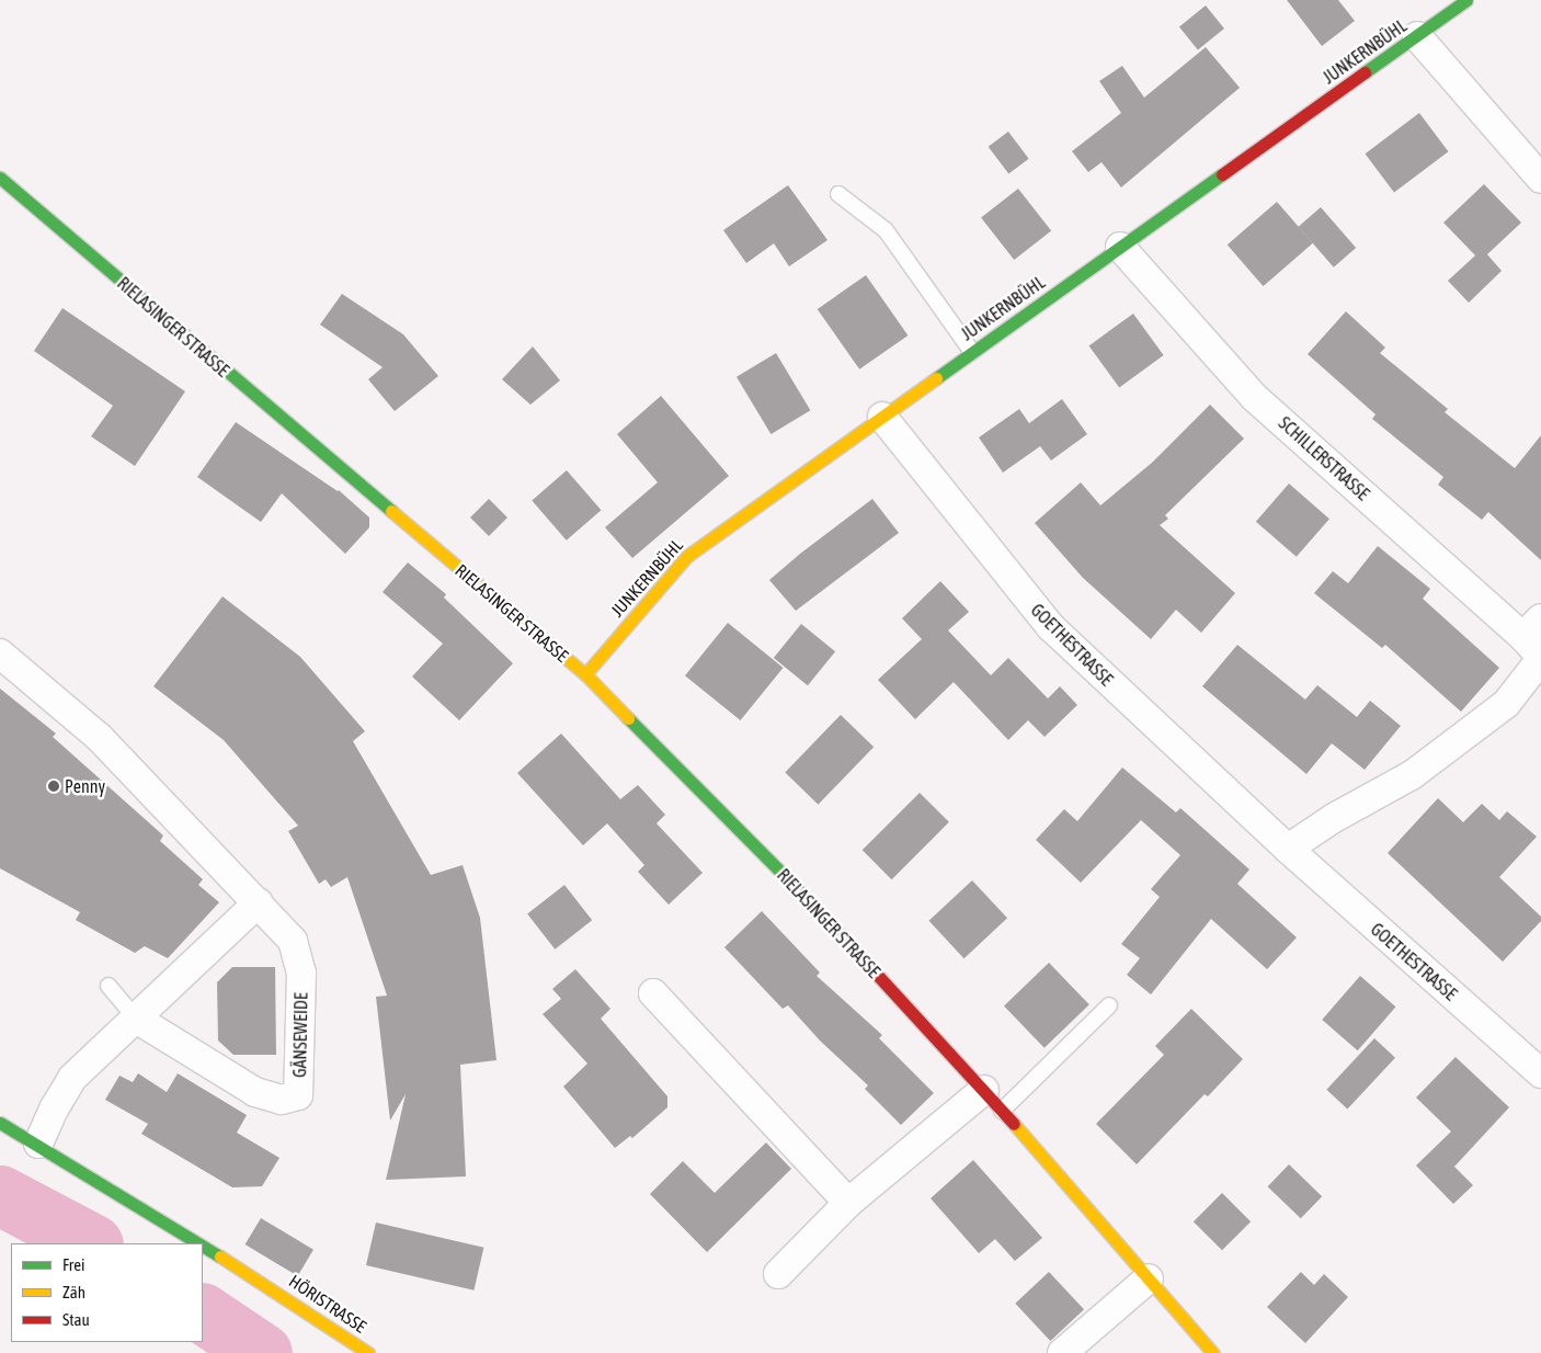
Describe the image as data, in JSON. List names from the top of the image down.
{
  "streets": {
    "street": [
      "JUNKERNBÜHL",
      "RIELASINGER STRASSE",
      "SCHILLERSTRASSE",
      "GOETHESTRASSE",
      "GÄNSEWEIDE",
      "HÖRISTRASSE"
    ]
  },
  "crossings": [
    ["JUNKERNBÜHL", "RIELASINGER STRASSE"],
    ["JUNKERNBÜHL", "SCHILLERSTRASSE"],
    ["JUNKERNBÜHL", "GOETHESTRASSE"]
  ],
  "places": ["Penny"],
  "legend": ["Frei", "Zäh", "Stau"]
}
